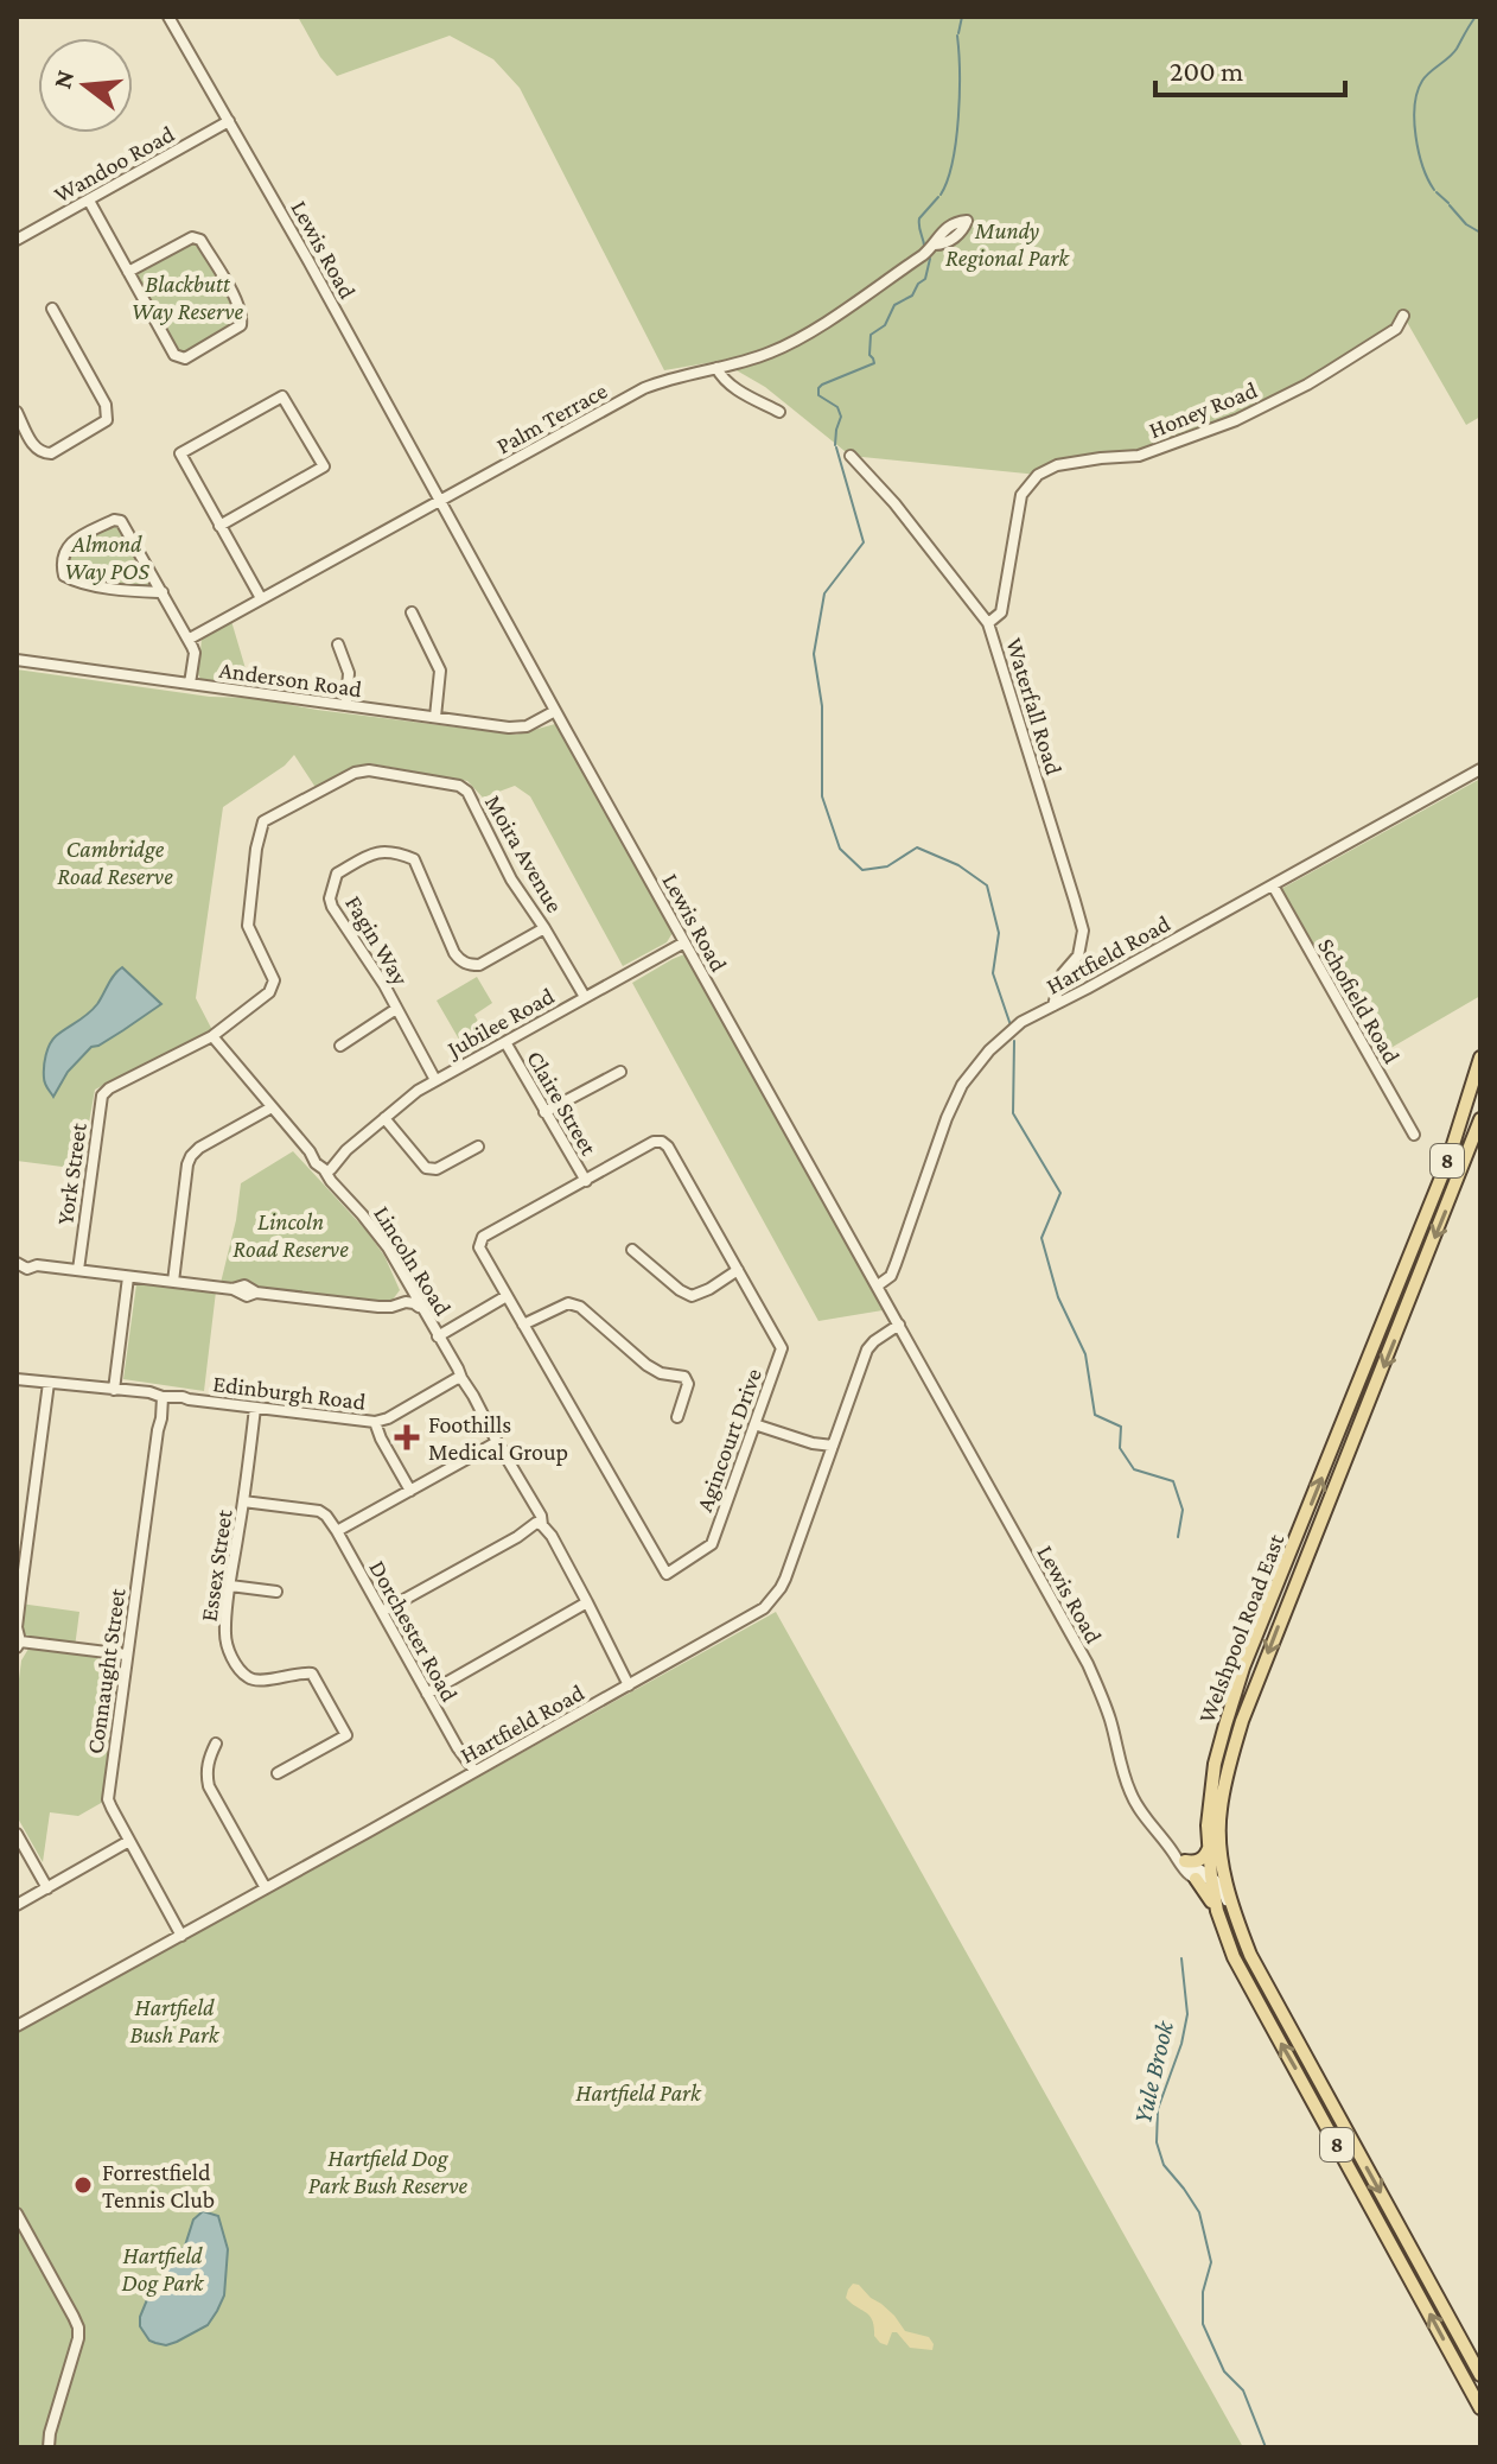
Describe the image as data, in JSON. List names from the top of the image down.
{
  "streets": {
    "main road": ["8", "Welshpool Road East"],
    "street": [
      "Wandoo Road",
      "Lewis Road",
      "Honey Road",
      "Palm Terrace",
      "Anderson Road",
      "Waterfall Road",
      "Moira Avenue",
      "Fagin Way",
      "Hartfield Road",
      "Schofield Road",
      "Jubilee Road",
      "Claire Street",
      "York Street",
      "Lincoln Road",
      "Edinburgh Road",
      "Agincourt Drive",
      "Essex Street",
      "Dorchester Road",
      "Connaught Street"
    ]
  },
  "crossings": [
    ["Wandoo Road", "Lewis Road"],
    ["Lewis Road", "Palm Terrace"],
    ["Lewis Road", "Anderson Road"],
    ["Lewis Road", "Hartfield Road"],
    ["Lewis Road", "Jubilee Road"],
    ["Lewis Road", "Welshpool Road East"],
    ["Honey Road", "Waterfall Road"],
    ["Waterfall Road", "Hartfield Road"],
    ["Moira Avenue", "Fagin Way"],
    ["Moira Avenue", "Jubilee Road"],
    ["Moira Avenue", "York Street"],
    ["Moira Avenue", "Lincoln Road"],
    ["Fagin Way", "Jubilee Road"],
    ["Hartfield Road", "Schofield Road"],
    ["Hartfield Road", "Lincoln Road"],
    ["Hartfield Road", "Dorchester Road"],
    ["Hartfield Road", "Connaught Street"],
    ["Jubilee Road", "Claire Street"],
    ["Jubilee Road", "Lincoln Road"],
    ["Claire Street", "Agincourt Drive"],
    ["York Street", "Lincoln Road"],
    ["Lincoln Road", "Edinburgh Road"],
    ["Edinburgh Road", "Essex Street"],
    ["Edinburgh Road", "Connaught Street"]
  ],
  "water": ["Yule Brook"],
  "parks": [
    "Mundy Regional Park",
    "Blackbutt Way Reserve",
    "Almond Way POS",
    "Cambridge Road Reserve",
    "Lincoln Road Reserve",
    "Hartfield Bush Park",
    "Hartfield Park",
    "Hartfield Dog Park Bush Reserve",
    "Hartfield Dog Park"
  ],
  "places": {
    "health": ["Foothills Medical Group"],
    "other": ["Forrestfield Tennis Club"]
  },
  "scale_bar": "200 m",
  "north": "left"
}
